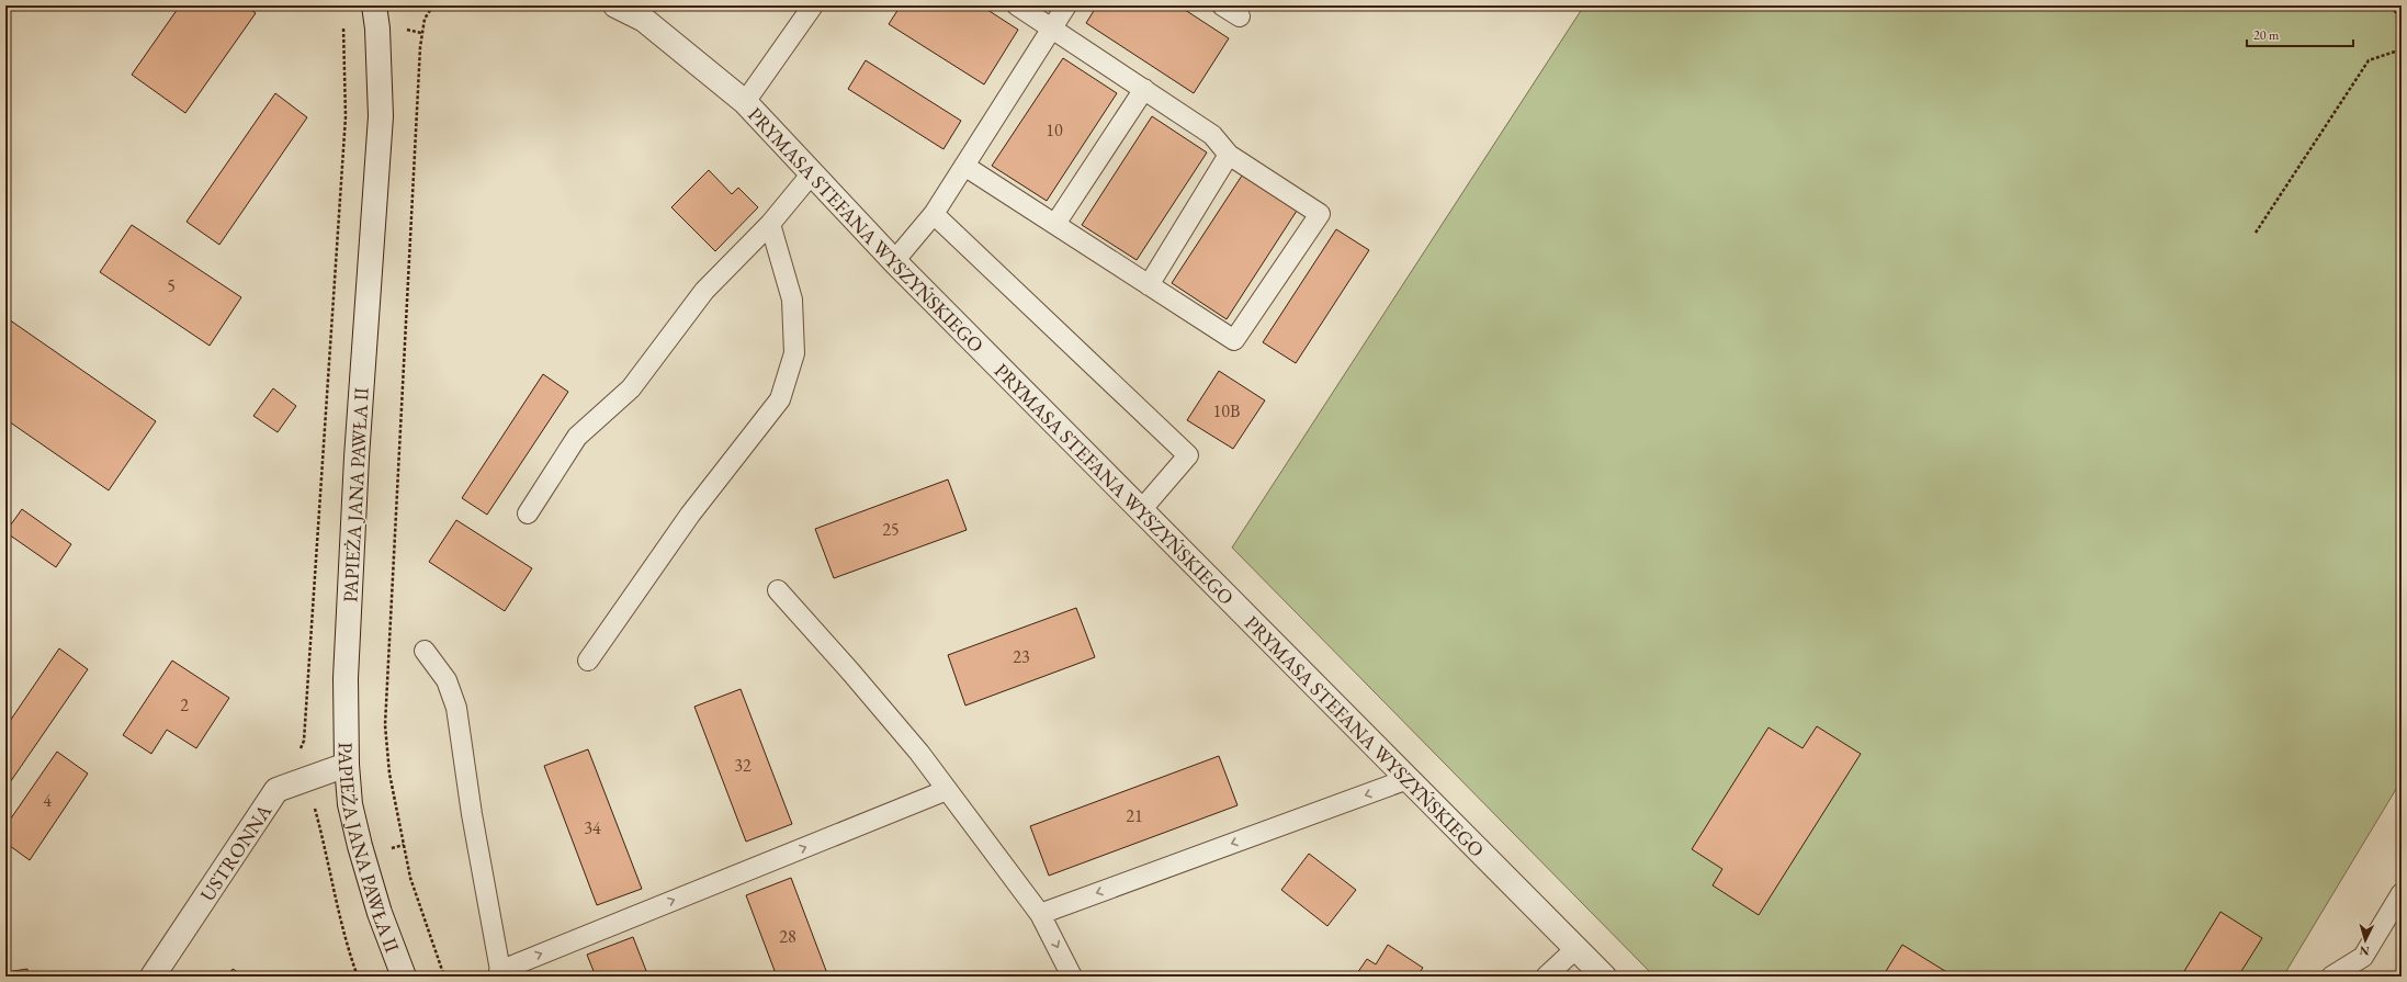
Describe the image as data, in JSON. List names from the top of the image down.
{
  "streets": {
    "street": ["PRYMASA STEFANA WYSZYŃSKIEGO", "PAPIEŻA JANA PAWŁA II", "USTRONNA"]
  },
  "crossings": [
    ["PAPIEŻA JANA PAWŁA II", "USTRONNA"]
  ],
  "house_numbers": [
    "10",
    "5",
    "10B",
    "25",
    "23",
    "2",
    "32",
    "4",
    "21",
    "34",
    "28"
  ],
  "scale_bar": "20 m",
  "north": "bottom"
}
